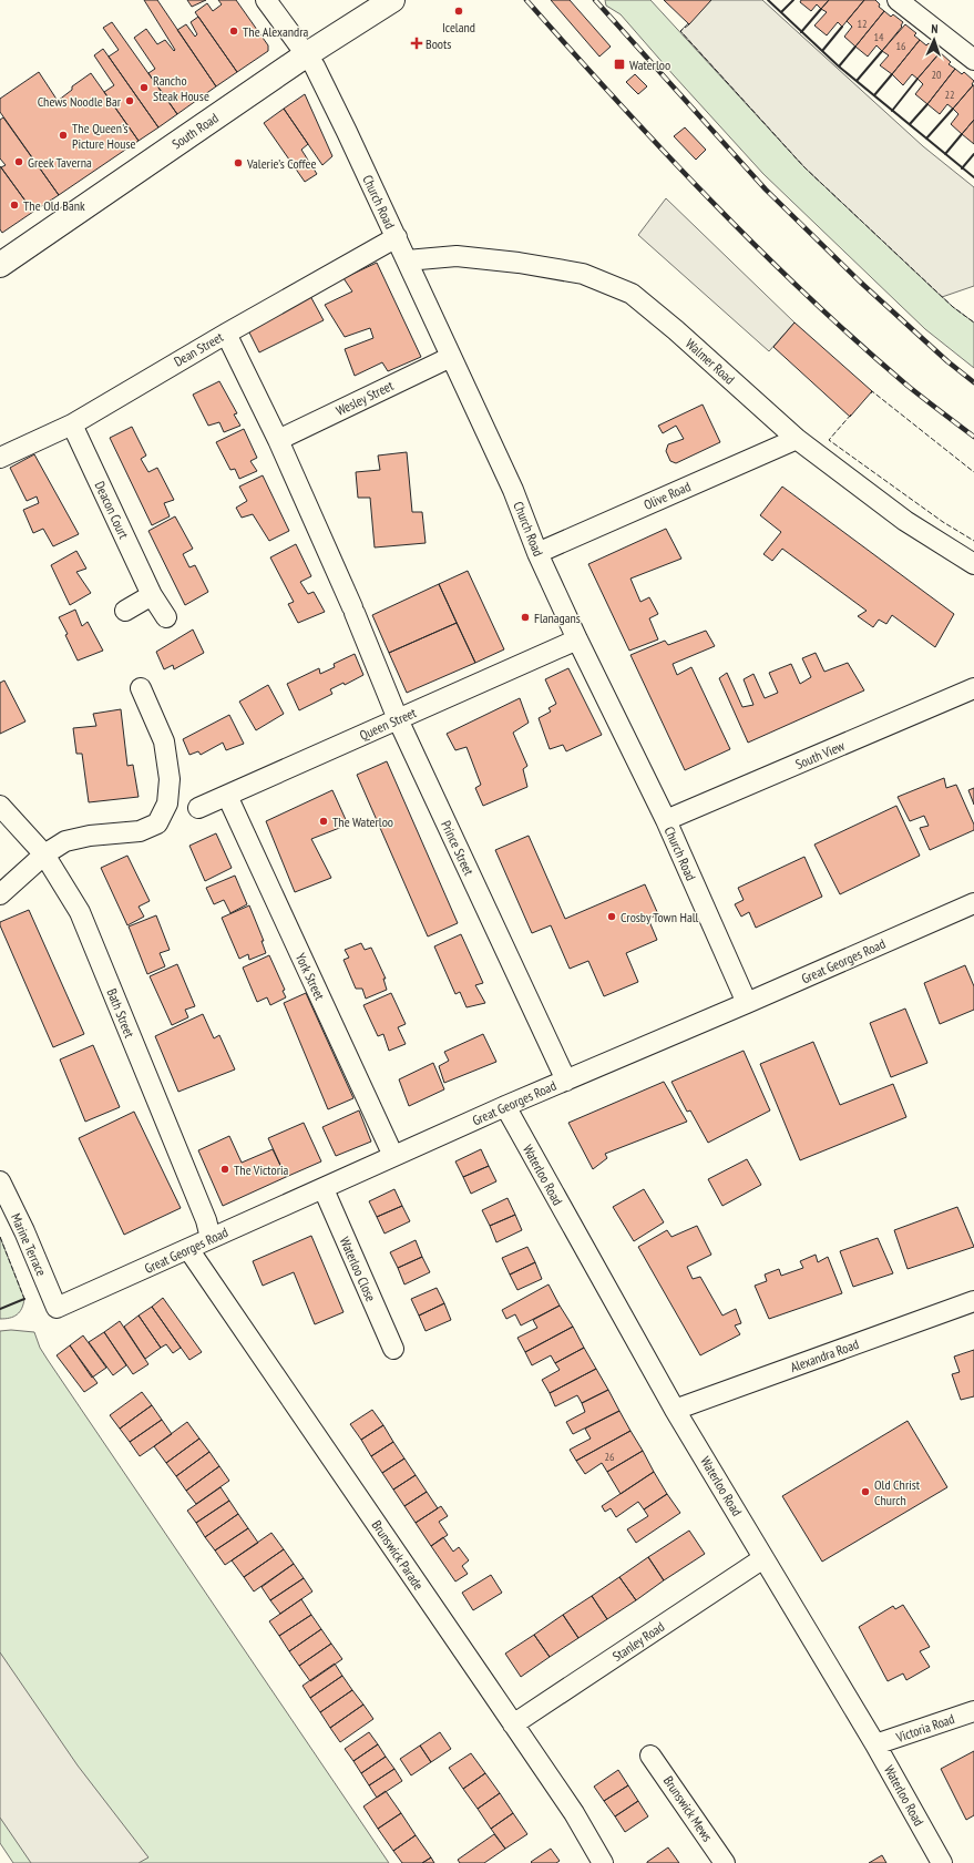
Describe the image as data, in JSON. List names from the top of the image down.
{
  "streets": {
    "street": [
      "South Road",
      "Church Road",
      "Dean Street",
      "Walmer Road",
      "Wesley Street",
      "Olive Road",
      "Deacon Court",
      "Queen Street",
      "South View",
      "Prince Street",
      "Great Georges Road",
      "York Street",
      "Bath Street",
      "Waterloo Road",
      "Marine Terrace",
      "Waterloo Close",
      "Alexandra Road",
      "Brunswick Parade",
      "Stanley Road",
      "Victoria Road",
      "Brunswick Mews"
    ]
  },
  "crossings": [
    ["South Road", "Church Road"],
    ["Church Road", "Dean Street"],
    ["Church Road", "Walmer Road"],
    ["Church Road", "Wesley Street"],
    ["Church Road", "Olive Road"],
    ["Church Road", "Queen Street"],
    ["Church Road", "South View"],
    ["Church Road", "Great Georges Road"],
    ["Dean Street", "Deacon Court"],
    ["Walmer Road", "Olive Road"],
    ["Wesley Street", "Prince Street"],
    ["Queen Street", "Prince Street"],
    ["Queen Street", "York Street"],
    ["Prince Street", "Great Georges Road"],
    ["Great Georges Road", "York Street"],
    ["Great Georges Road", "Bath Street"],
    ["Great Georges Road", "Waterloo Road"],
    ["Great Georges Road", "Marine Terrace"],
    ["Great Georges Road", "Waterloo Close"],
    ["Great Georges Road", "Brunswick Parade"],
    ["Waterloo Road", "Alexandra Road"],
    ["Waterloo Road", "Stanley Road"],
    ["Waterloo Road", "Victoria Road"],
    ["Brunswick Parade", "Stanley Road"]
  ],
  "places": {
    "other": [
      "Iceland",
      "The Alexandra",
      "Rancho Steak House",
      "Chews Noodle Bar",
      "The Queen's Picture House",
      "Greek Taverna",
      "Valerie’s Coffee",
      "The Old Bank",
      "Flanagans",
      "The Waterloo",
      "Crosby Town Hall",
      "The Victoria",
      "Old Christ Church"
    ],
    "health": ["Boots"],
    "transit": ["Waterloo"]
  },
  "house_numbers": [
    "12",
    "14",
    "16",
    "20",
    "22",
    "26"
  ],
  "north": "top"
}
